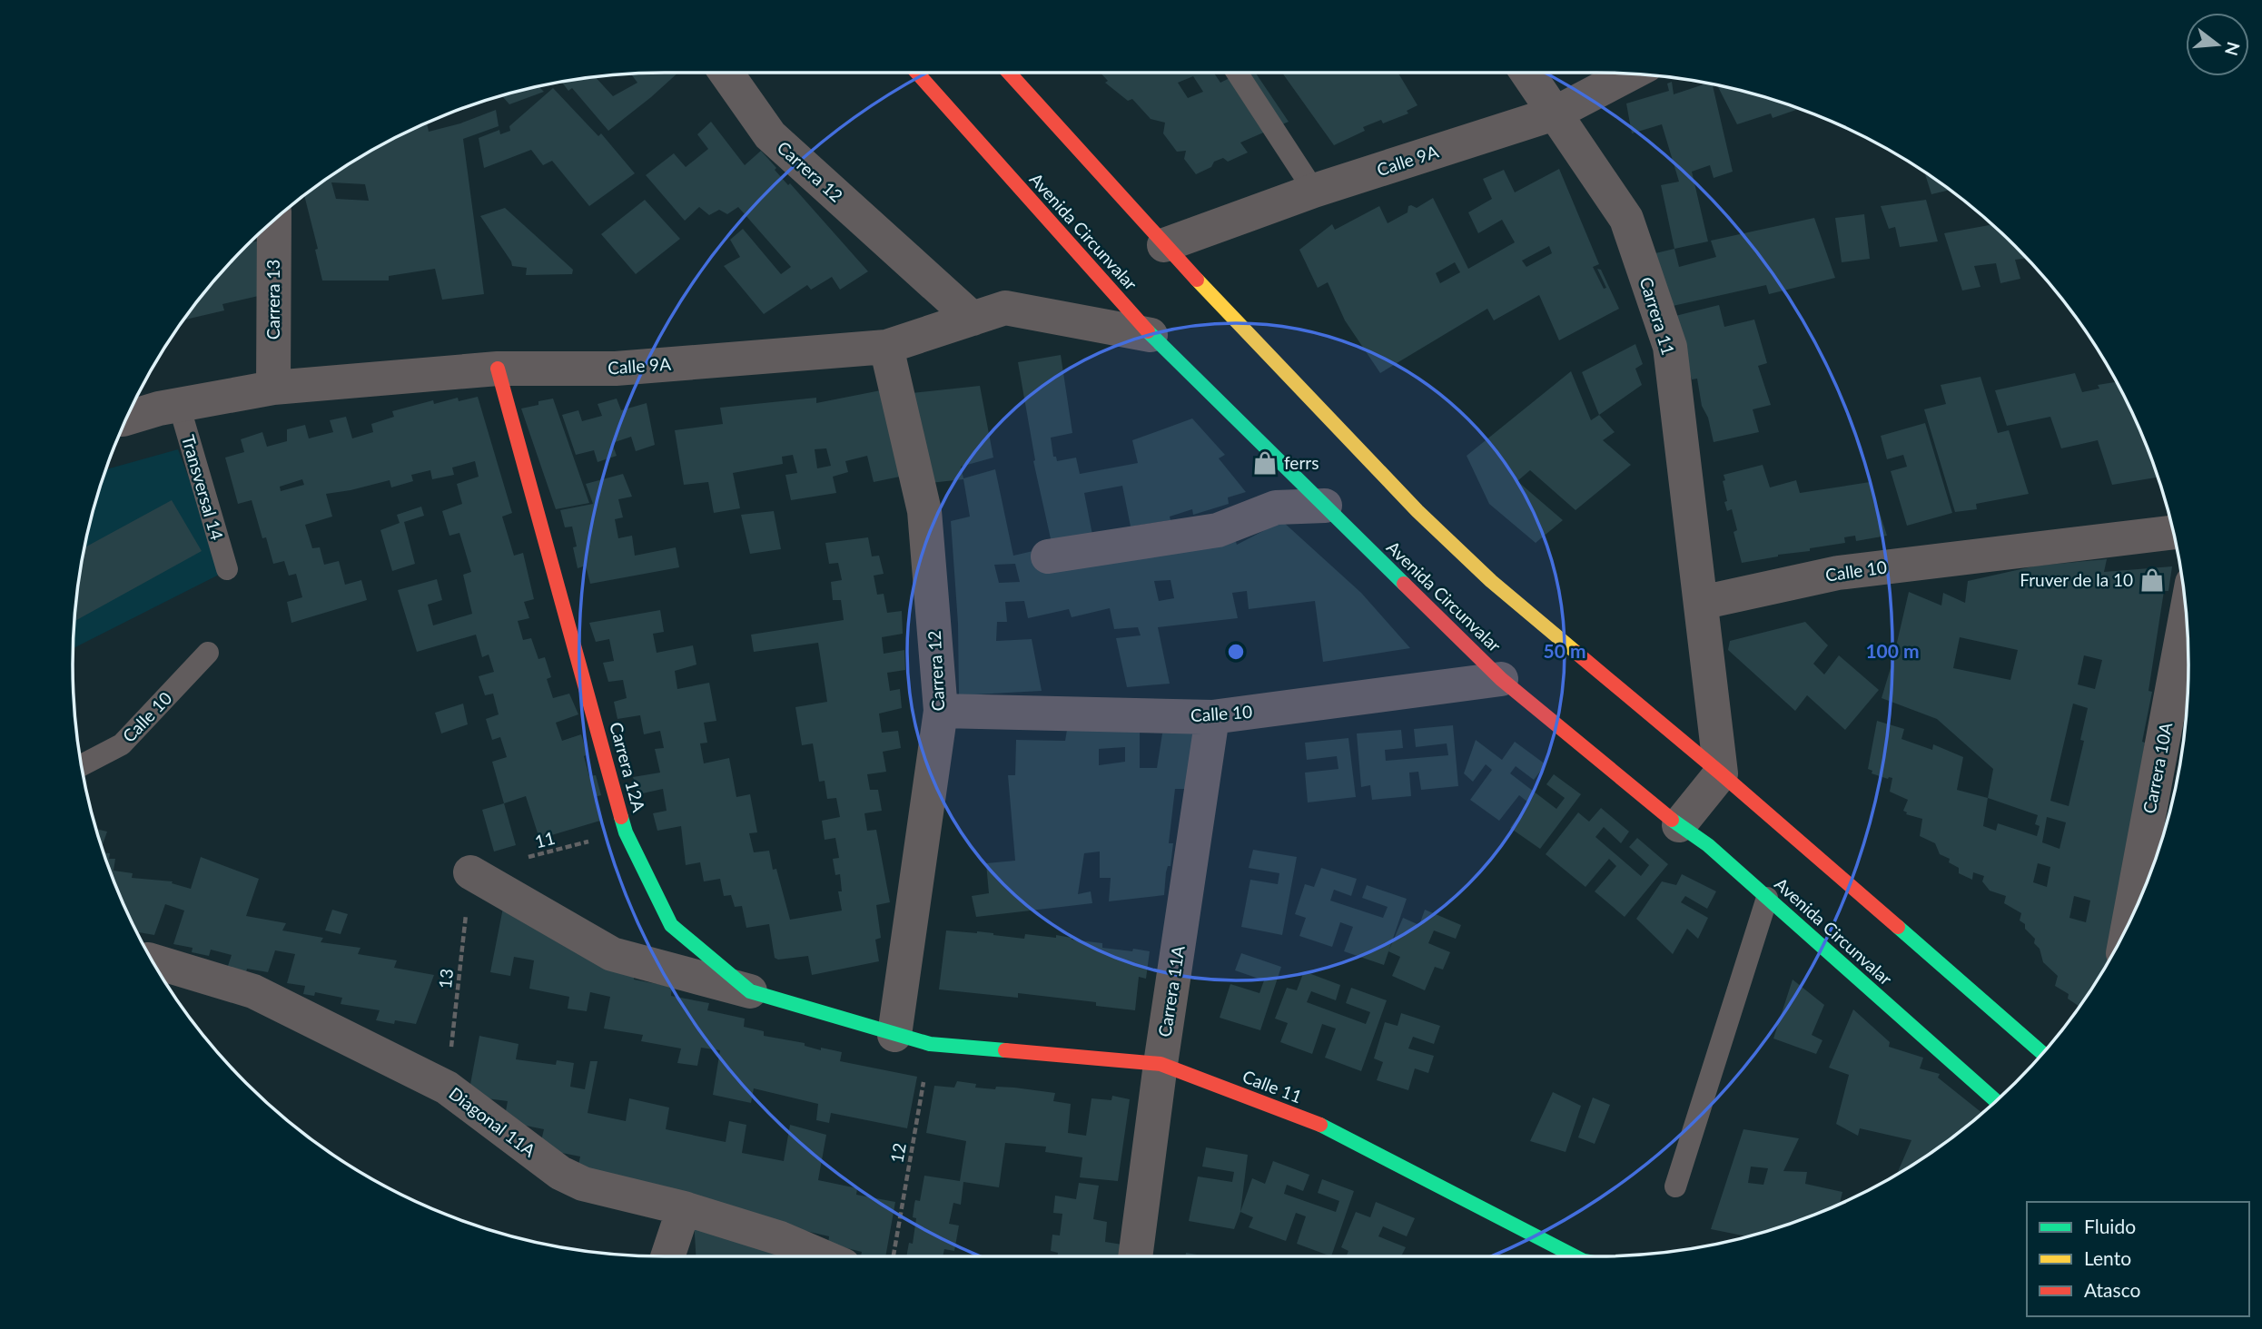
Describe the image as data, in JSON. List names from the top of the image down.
{
  "streets": {
    "main road": ["Avenida Circunvalar", "Carrera 12A", "Calle 11"],
    "street": [
      "Calle 9A",
      "Carrera 12",
      "Carrera 13",
      "Carrera 11",
      "Calle 10",
      "Carrera 10A",
      "Carrera 11A",
      "Diagonal 11A"
    ],
    "lane": ["Transversal 14"],
    "path": ["11", "13", "12"]
  },
  "crossings": [
    ["Calle 9A", "Carrera 12"],
    ["Calle 9A", "Avenida Circunvalar"],
    ["Calle 9A", "Carrera 13"],
    ["Calle 9A", "Carrera 11"],
    ["Calle 9A", "Transversal 14"],
    ["Calle 9A", "Carrera 12A"],
    ["Carrera 12", "Calle 10"],
    ["Carrera 12", "Carrera 12A"],
    ["Carrera 12", "Calle 11"],
    ["Avenida Circunvalar", "Calle 10"],
    ["Carrera 11", "Calle 10"],
    ["Calle 10", "Carrera 11A"],
    ["Carrera 12A", "11"],
    ["Carrera 12A", "Calle 11"],
    ["11", "13"],
    ["13", "Diagonal 11A"],
    ["Carrera 11A", "Calle 11"],
    ["Calle 11", "12"]
  ],
  "places": {
    "shop": ["ferrs", "Fruver de la 10"]
  },
  "legend": ["Fluido", "Lento", "Atasco"],
  "north": "right",
  "rings": ["50 m", "100 m"]
}
